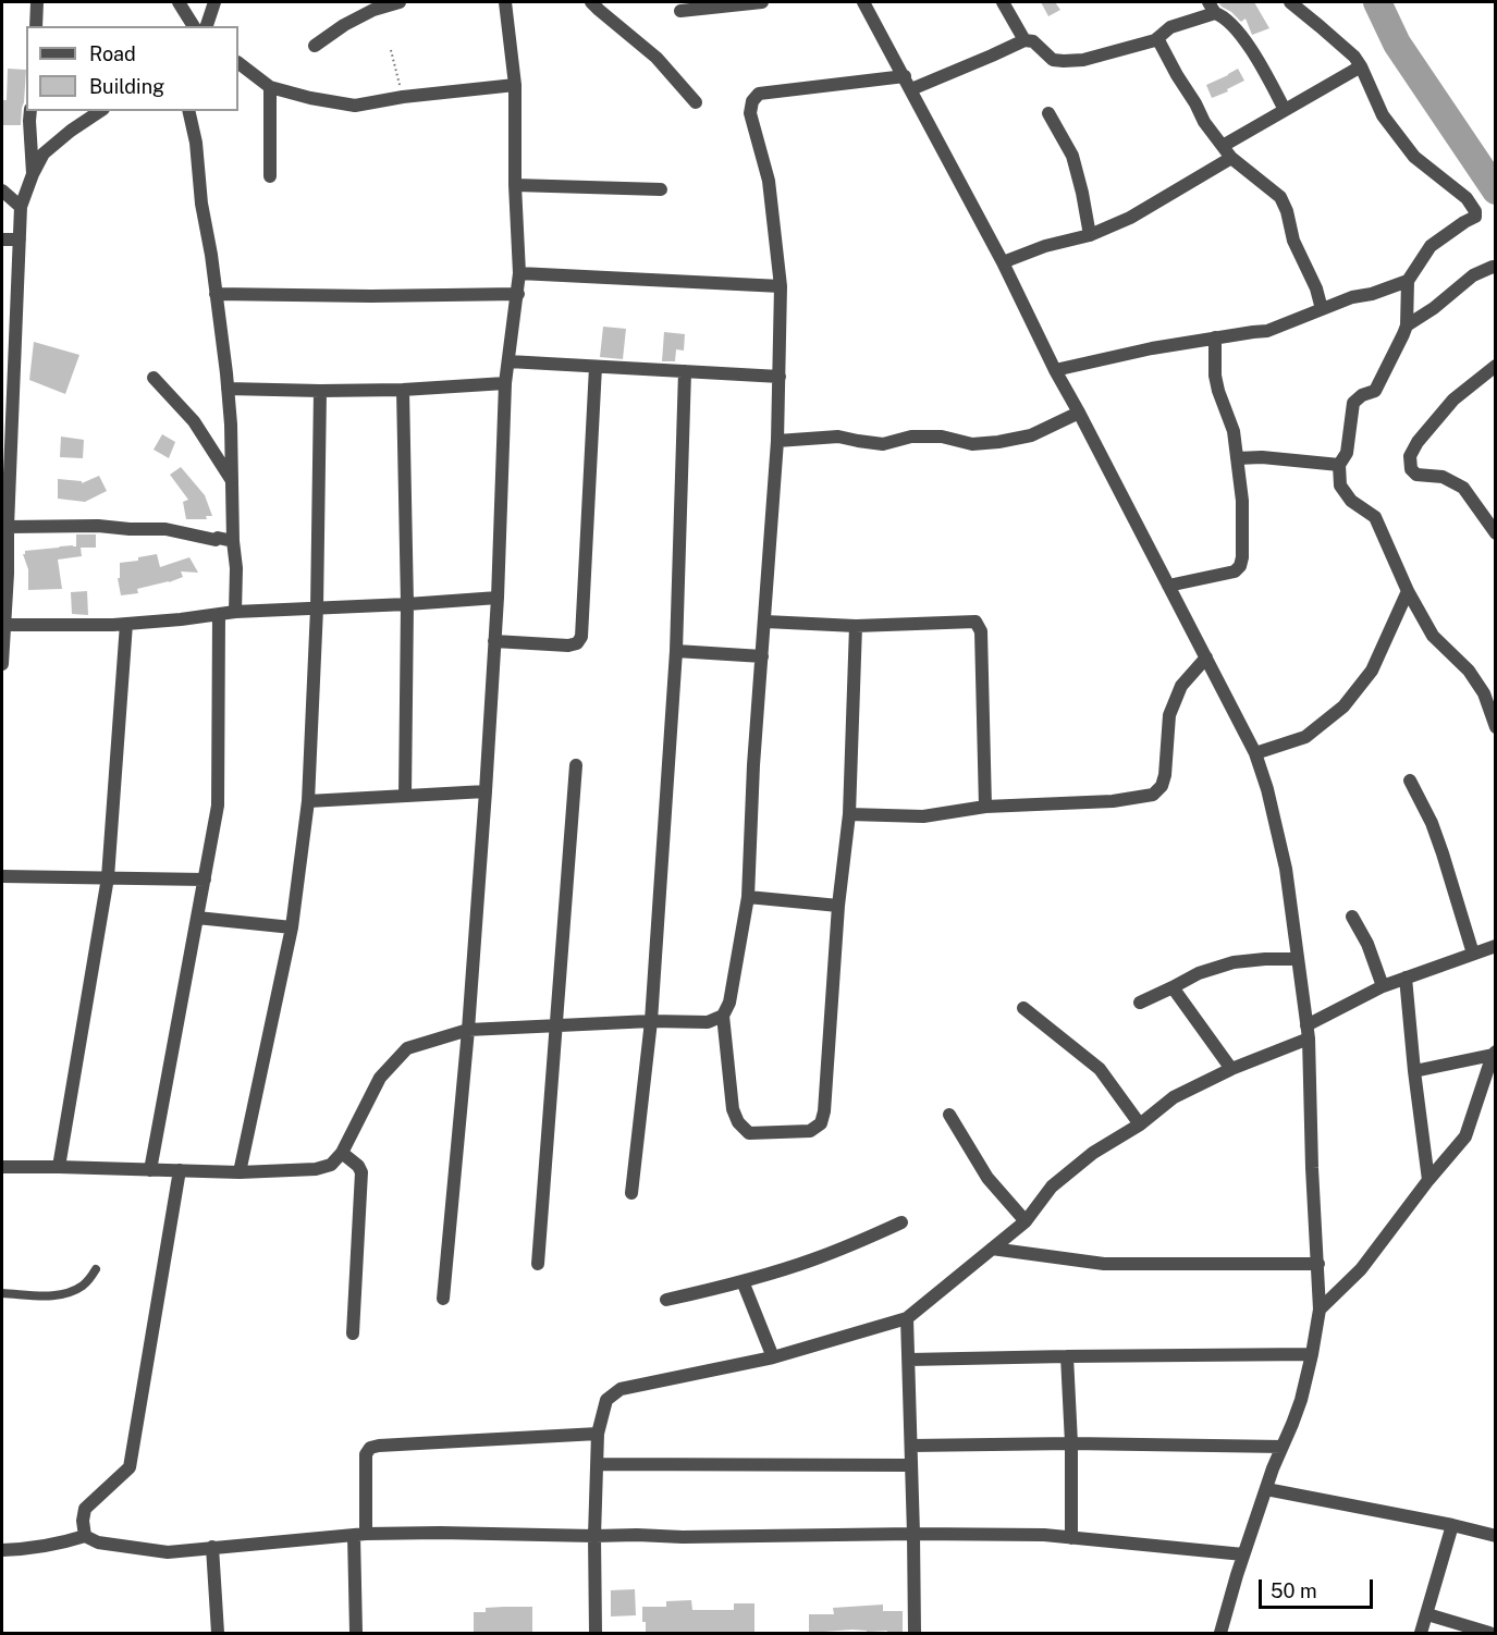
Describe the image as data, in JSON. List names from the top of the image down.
{
  "legend": ["Road", "Building"],
  "scale_bar": "50 m"
}
